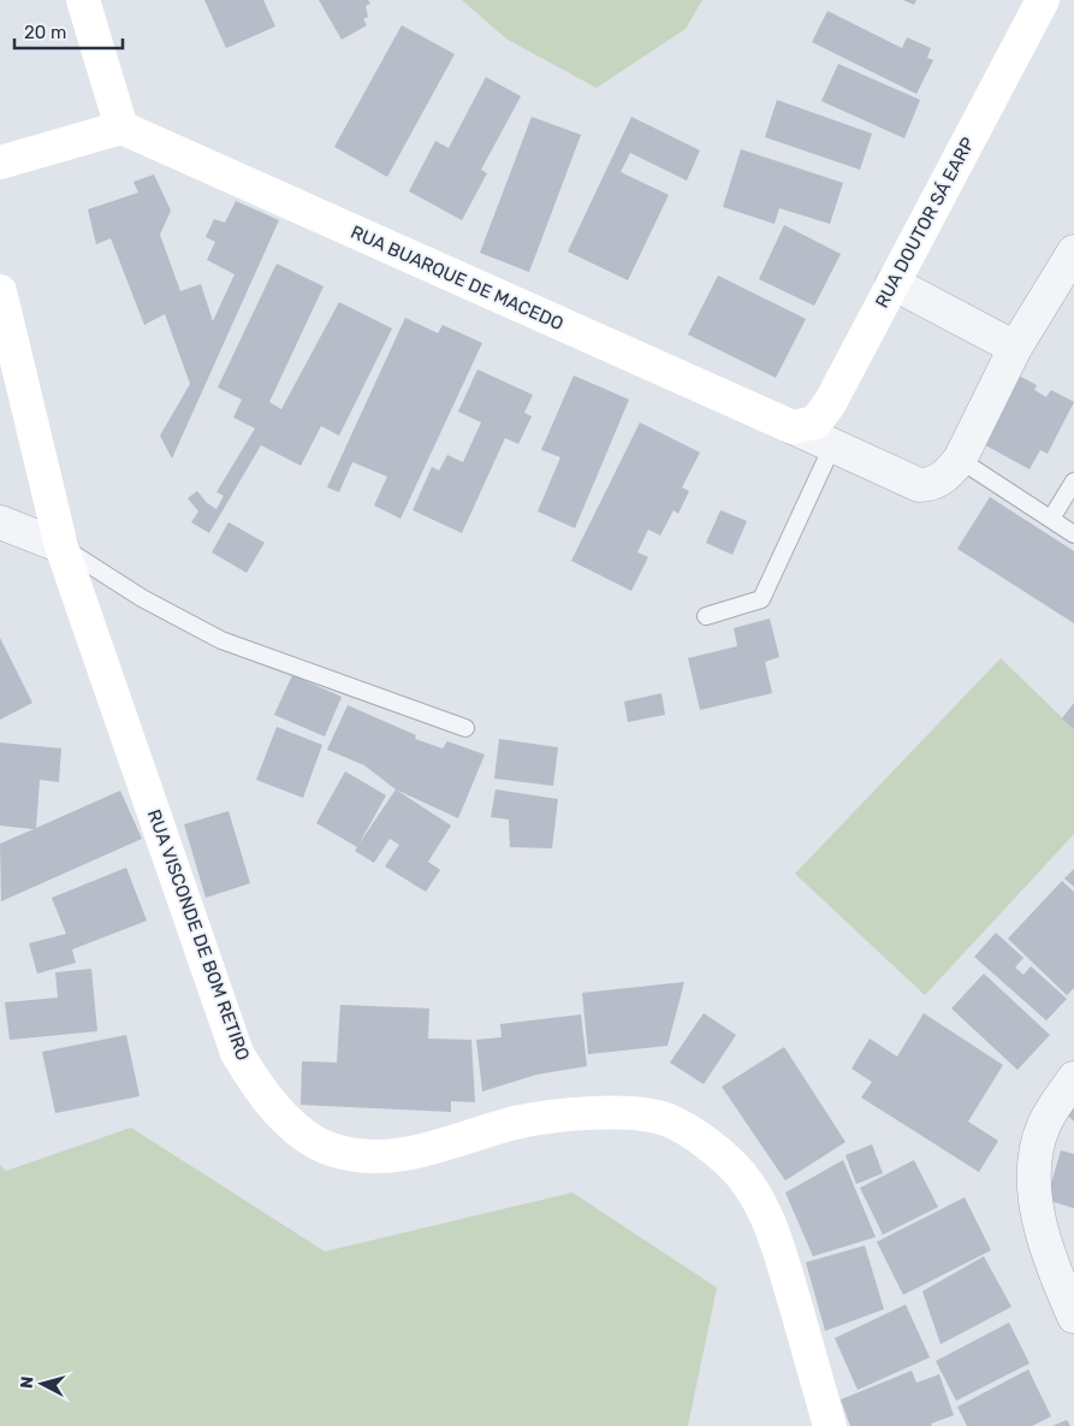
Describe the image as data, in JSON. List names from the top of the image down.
{
  "streets": {
    "main road": ["RUA DOUTOR SÁ EARP", "RUA BUARQUE DE MACEDO", "RUA VISCONDE DE BOM RETIRO"]
  },
  "crossings": [
    ["RUA DOUTOR SÁ EARP", "RUA BUARQUE DE MACEDO"]
  ],
  "scale_bar": "20 m",
  "north": "left"
}
